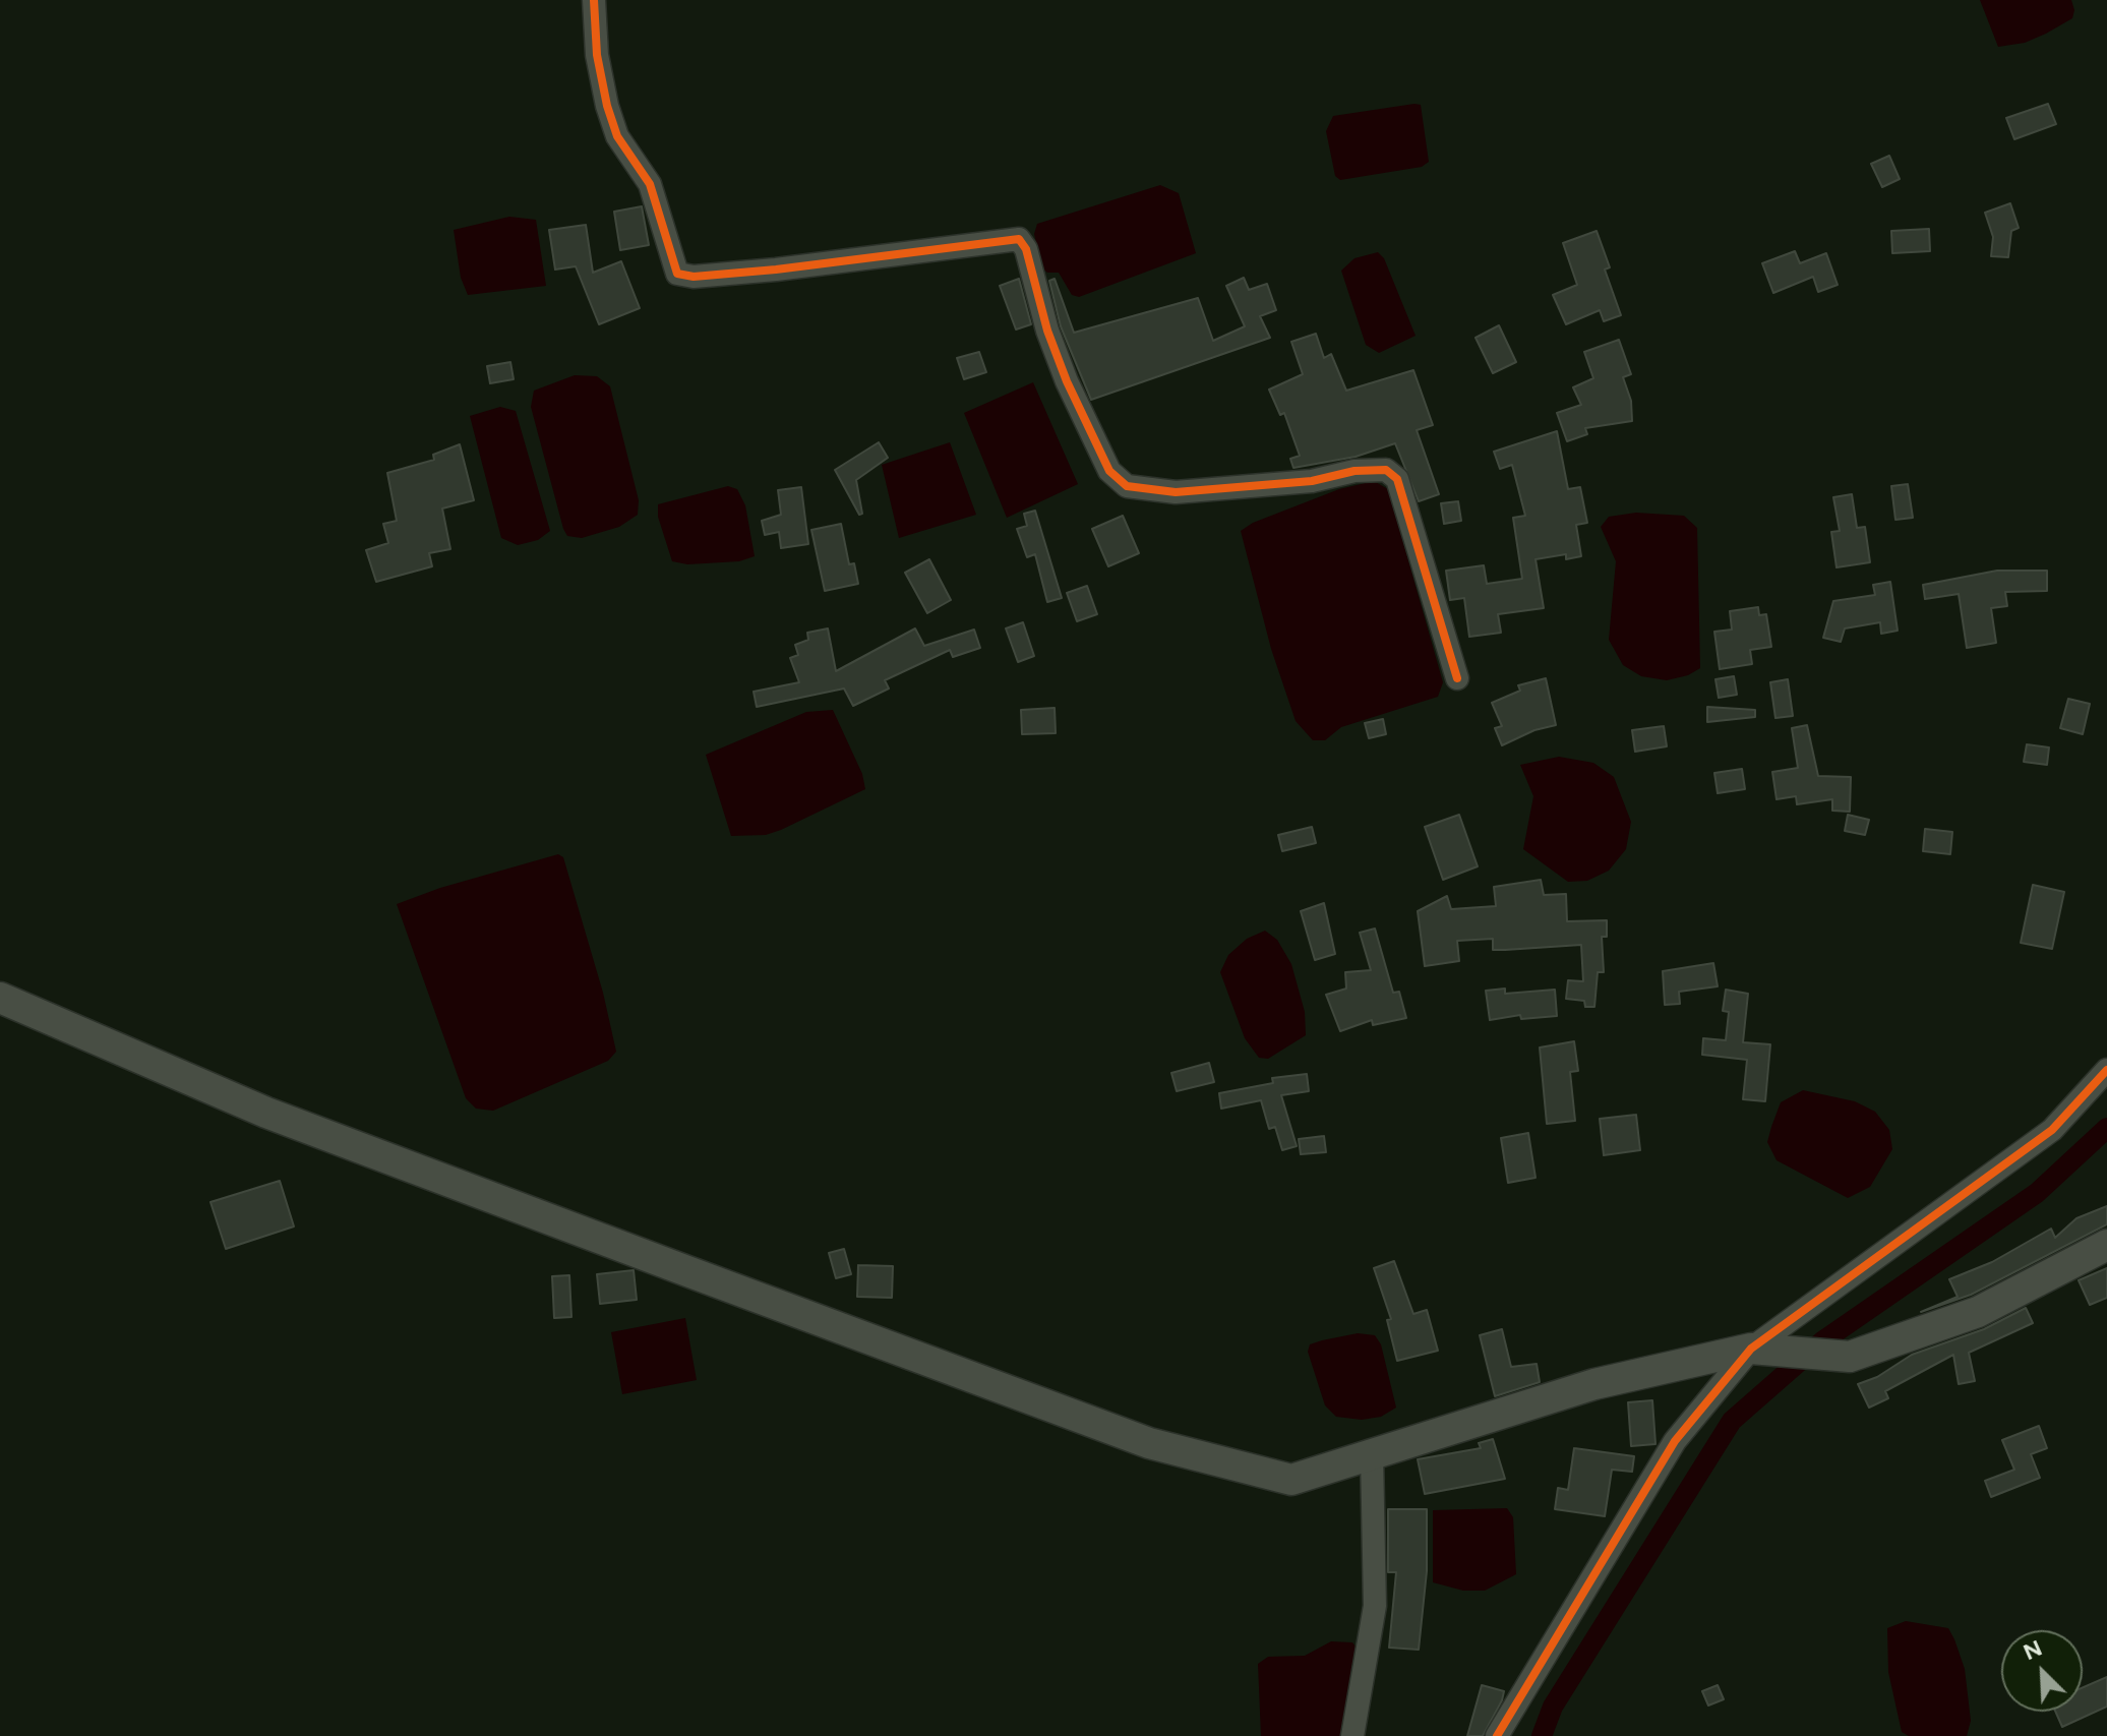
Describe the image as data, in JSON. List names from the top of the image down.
{
  "north": "top left"
}
